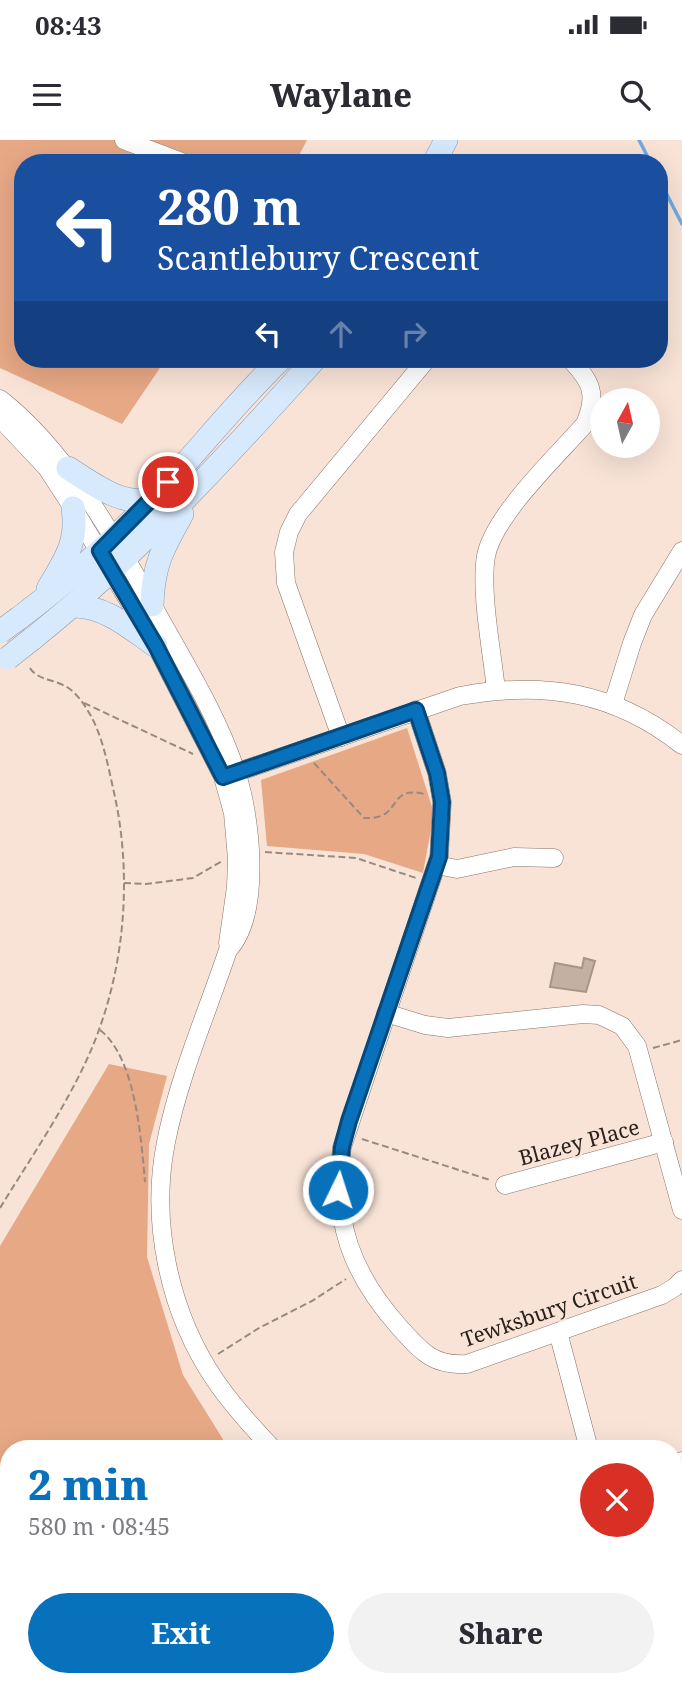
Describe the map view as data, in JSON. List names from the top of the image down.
{
  "streets": {
    "street": ["Blazey Place", "Tewksbury Circuit"]
  },
  "north": "top",
  "page": {
    "status": "08:43",
    "header": "Waylane",
    "turn": ["280 m", "Scantlebury Crescent"],
    "heading": ["2 min", "580 m · 08:45"],
    "buttons": ["Exit", "Share"]
  }
}
